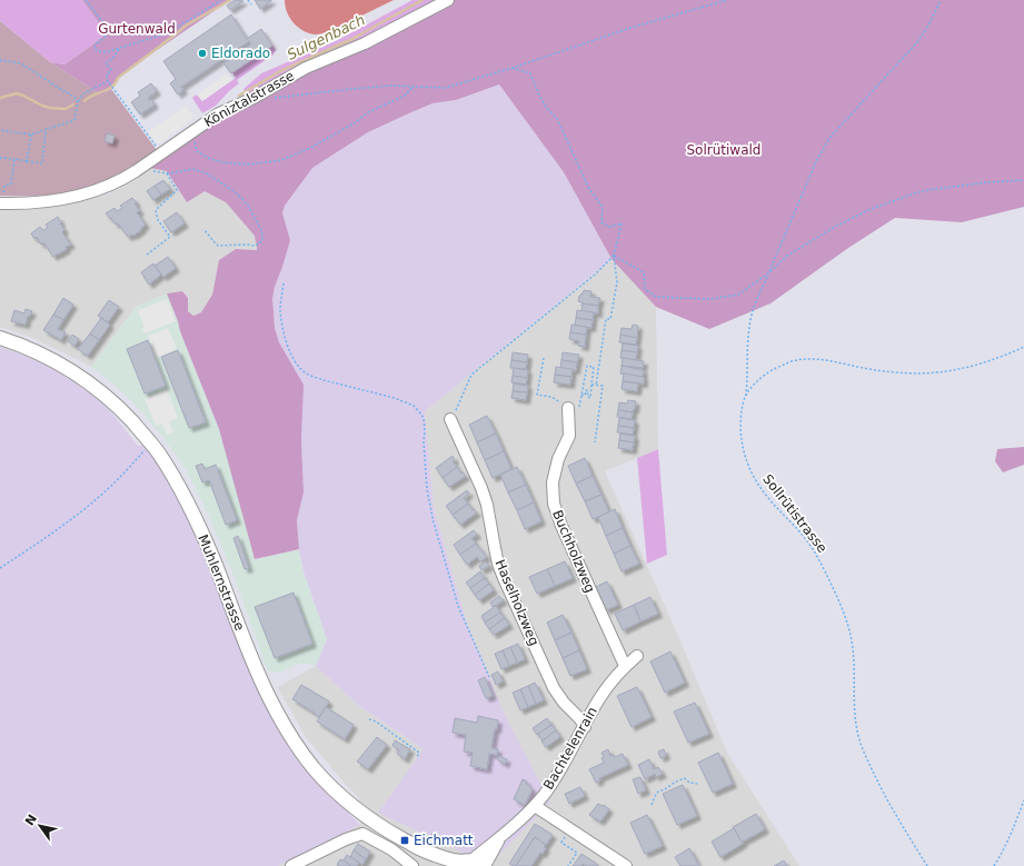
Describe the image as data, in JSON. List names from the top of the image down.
{
  "streets": {
    "street": [
      "Köniztalstrasse",
      "Buchholzweg",
      "Muhlernstrasse",
      "Haselholzweg",
      "Bachtelenrain"
    ],
    "path": ["Sollrütistrasse"]
  },
  "crossings": [
    ["Buchholzweg", "Bachtelenrain"],
    ["Muhlernstrasse", "Bachtelenrain"],
    ["Haselholzweg", "Bachtelenrain"]
  ],
  "water": ["Sulgenbach"],
  "parks": ["Gurtenwald", "Solrütiwald"],
  "places": {
    "other": ["Eldorado"],
    "transit": ["Eichmatt"]
  },
  "north": "top left"
}
